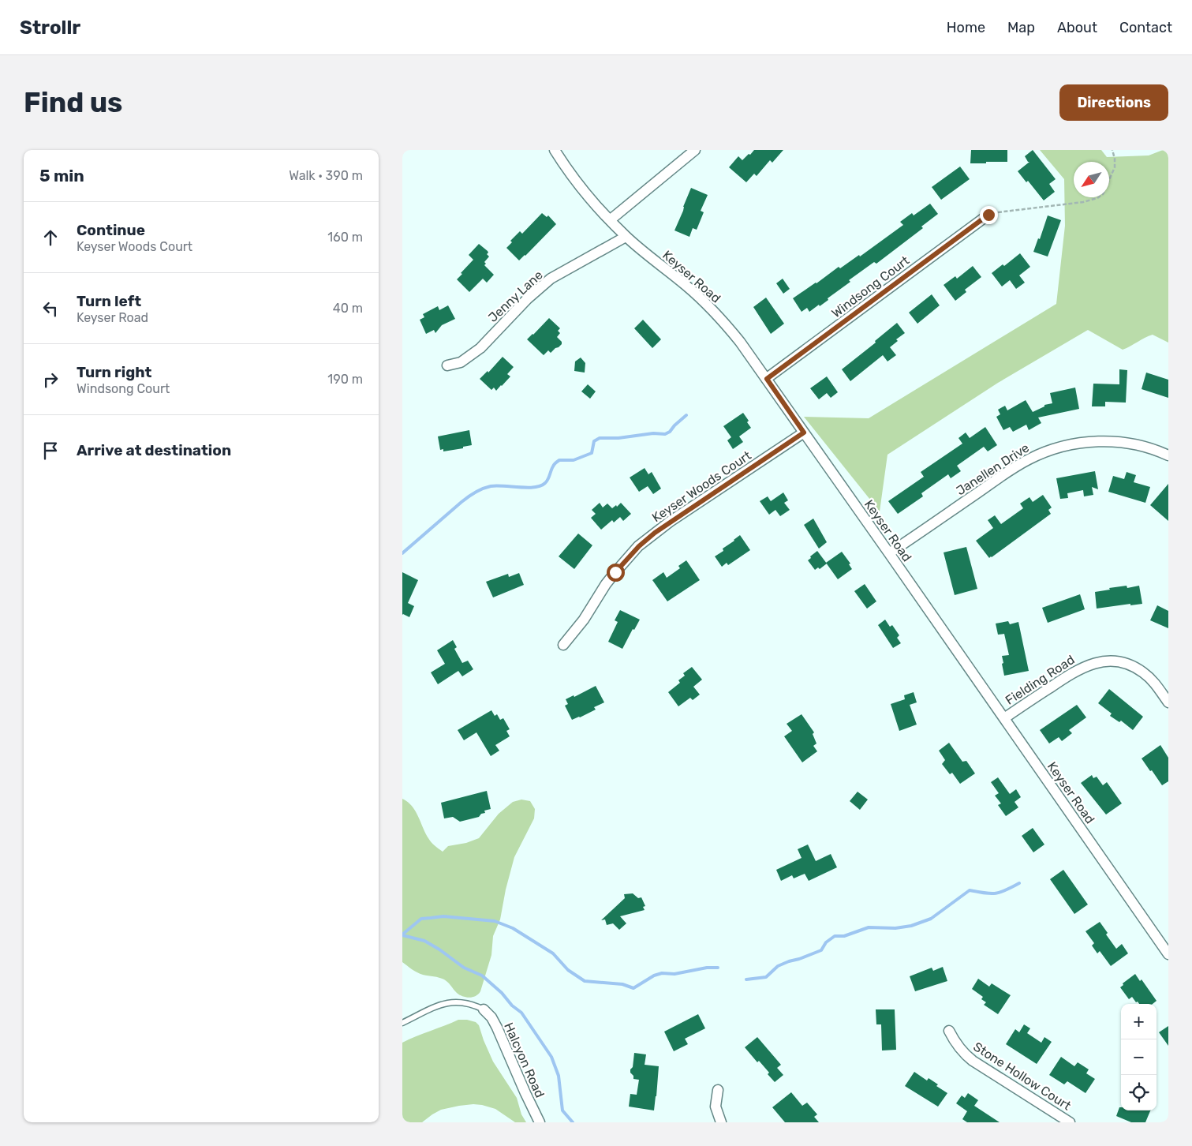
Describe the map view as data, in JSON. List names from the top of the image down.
{
  "streets": {
    "street": [
      "Keyser Road",
      "Windsong Court",
      "Jenny Lane",
      "Janellen Drive",
      "Keyser Woods Court",
      "Fielding Road",
      "Halcyon Road",
      "Stone Hollow Court"
    ]
  },
  "crossings": [
    ["Keyser Road", "Windsong Court"],
    ["Keyser Road", "Jenny Lane"],
    ["Keyser Road", "Janellen Drive"],
    ["Keyser Road", "Keyser Woods Court"],
    ["Keyser Road", "Fielding Road"]
  ],
  "north": "bottom left",
  "page": {
    "header": "Strollr",
    "nav": [
      "Home",
      "Map",
      "About",
      "Contact"
    ],
    "buttons": "Directions",
    "title": "Find us",
    "heading": ["5 min", "Walk · 390 m"],
    "list": [
      ["Continue", "Keyser Woods Court", "160 m"],
      ["Turn left", "Keyser Road", "40 m"],
      ["Turn right", "Windsong Court", "190 m"],
      "Arrive at destination"
    ],
    "map_buttons": ["+", "−"]
  }
}
